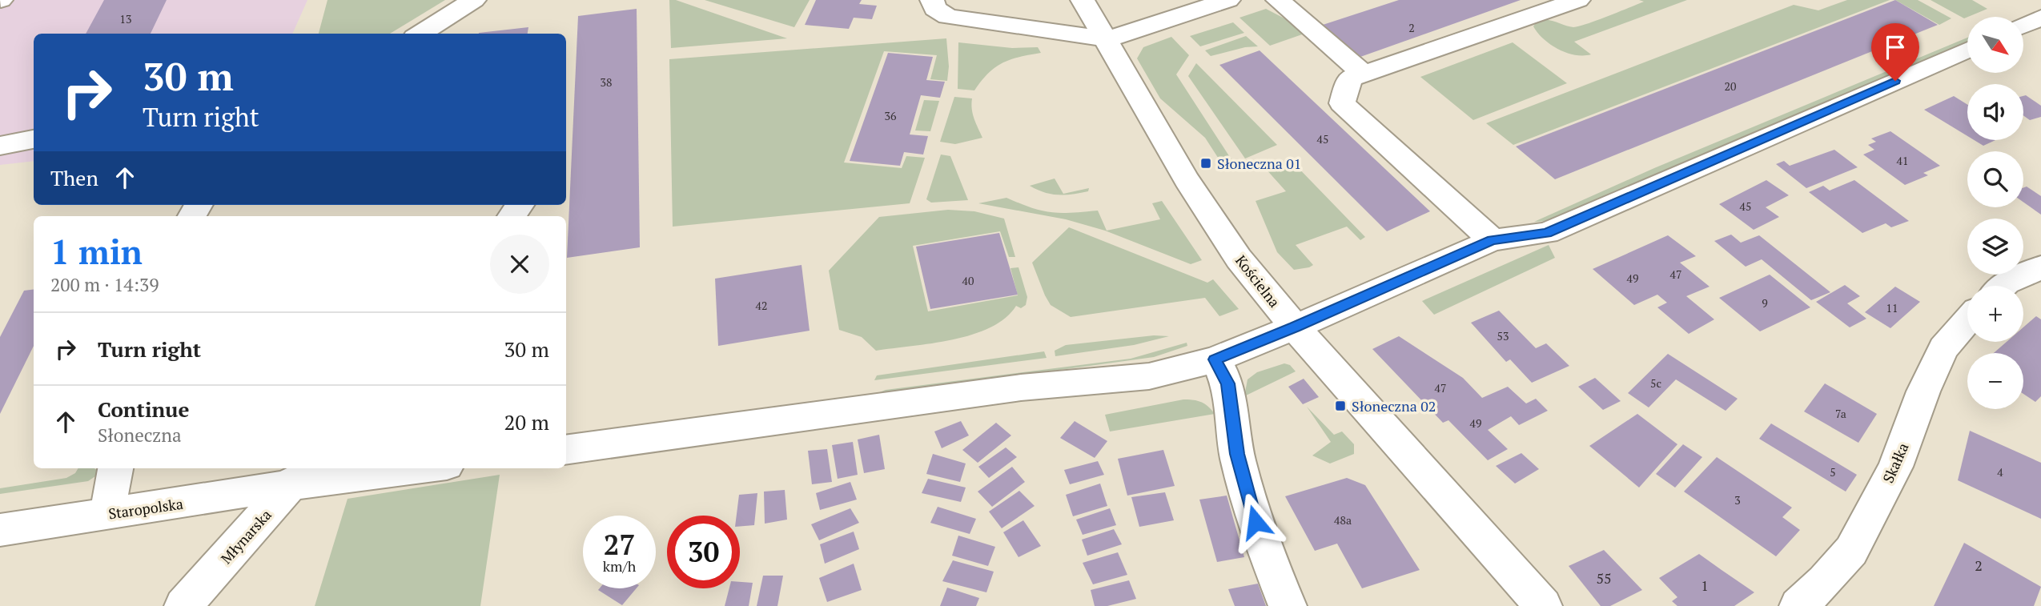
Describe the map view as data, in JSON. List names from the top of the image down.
{
  "streets": {
    "street": [
      "Kościelna",
      "Skałka",
      "Staropolska",
      "Młynarska"
    ]
  },
  "crossings": [
    ["Staropolska", "Młynarska"]
  ],
  "places": {
    "transit": ["Słoneczna 01", "Słoneczna 02"]
  },
  "house_numbers": [
    "13",
    "2",
    "38",
    "20",
    "36",
    "45",
    "41",
    "45",
    "47",
    "49",
    "40",
    "9",
    "42",
    "11",
    "53",
    "5c",
    "47",
    "7a",
    "49",
    "5",
    "4",
    "3",
    "48a",
    "2",
    "55",
    "1"
  ],
  "north": "bottom right",
  "page": {
    "map_buttons": ["+", "−"],
    "turn": ["30 m", "Turn right"],
    "then": "Then",
    "heading": ["1 min", "200 m · 14:39"],
    "list": [
      {
        "name": "Turn right",
        "value": "30 m"
      },
      {
        "name": "Continue",
        "note": "Słoneczna",
        "value": "20 m"
      }
    ],
    "speed": "27 km/h",
    "limit": "30"
  }
}
